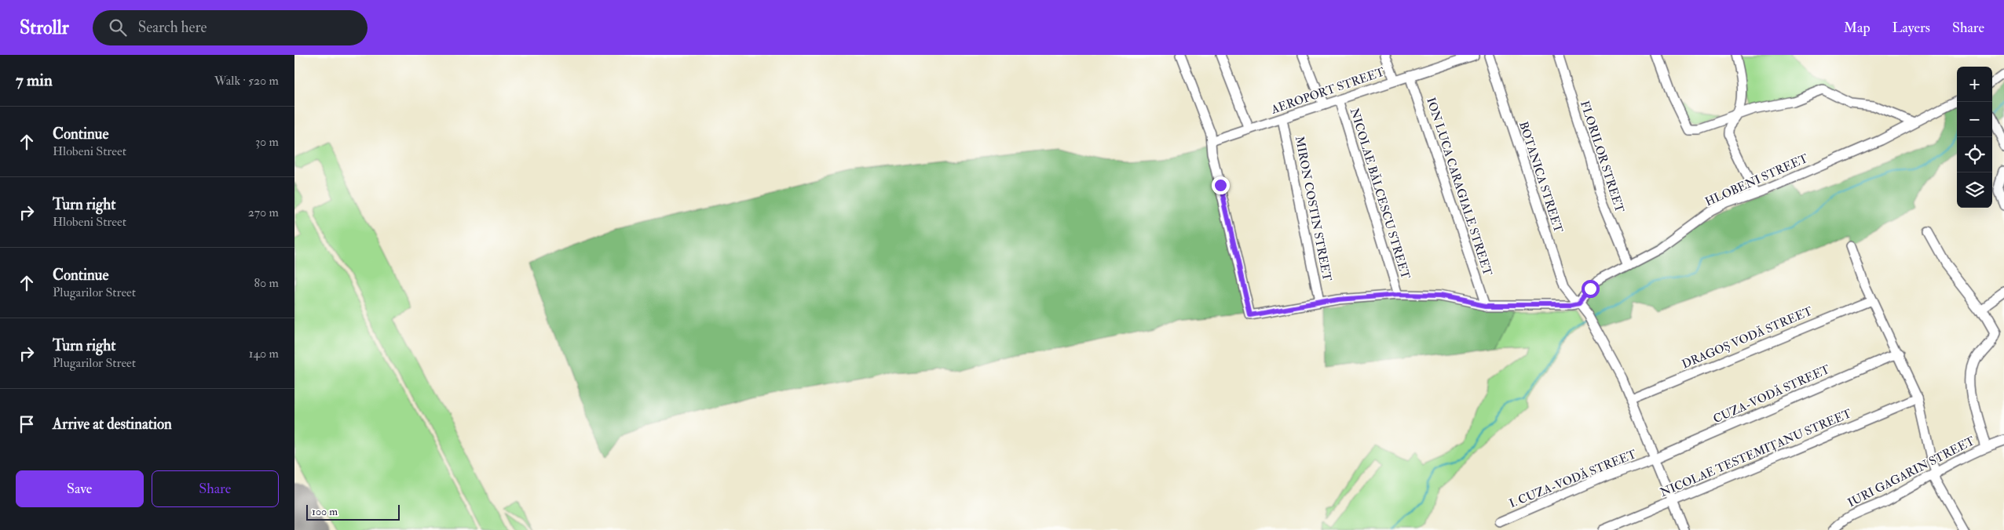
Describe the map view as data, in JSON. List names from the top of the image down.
{
  "streets": {
    "street": [
      "AEROPORT STREET",
      "FLORILOR STREET",
      "BOTANICA STREET",
      "HLOBENI STREET",
      "ION LUCA CARAGIALE STREET",
      "NICOLAE BĂLCESCU STREET",
      "MIRON COSTIN STREET",
      "DRAGOȘ VODĂ STREET",
      "CUZA-VODĂ STREET",
      "NICOLAE TESTEMIȚANU STREET",
      "IURI GAGARIN STREET",
      "I. CUZA-VODĂ STREET"
    ]
  },
  "crossings": [
    ["AEROPORT STREET", "ION LUCA CARAGIALE STREET"],
    ["AEROPORT STREET", "NICOLAE BĂLCESCU STREET"],
    ["AEROPORT STREET", "MIRON COSTIN STREET"],
    ["FLORILOR STREET", "HLOBENI STREET"],
    ["BOTANICA STREET", "HLOBENI STREET"],
    ["BOTANICA STREET", "DRAGOȘ VODĂ STREET"],
    ["BOTANICA STREET", "CUZA-VODĂ STREET"],
    ["BOTANICA STREET", "NICOLAE TESTEMIȚANU STREET"],
    ["BOTANICA STREET", "I. CUZA-VODĂ STREET"],
    ["CUZA-VODĂ STREET", "I. CUZA-VODĂ STREET"]
  ],
  "scale_bar": "100 m",
  "page": {
    "header": "Strollr",
    "search": "Search here",
    "nav": ["Map", "Layers", "Share"],
    "heading": ["7 min", "Walk · 520 m"],
    "map_buttons": ["+", "−"],
    "list": [
      ["Continue", "Hlobeni Street", "30 m"],
      ["Turn right", "Hlobeni Street", "270 m"],
      ["Continue", "Plugarilor Street", "80 m"],
      ["Turn right", "Plugarilor Street", "140 m"],
      "Arrive at destination"
    ],
    "buttons": ["Save", "Share"],
    "scale": "100 m"
  }
}
